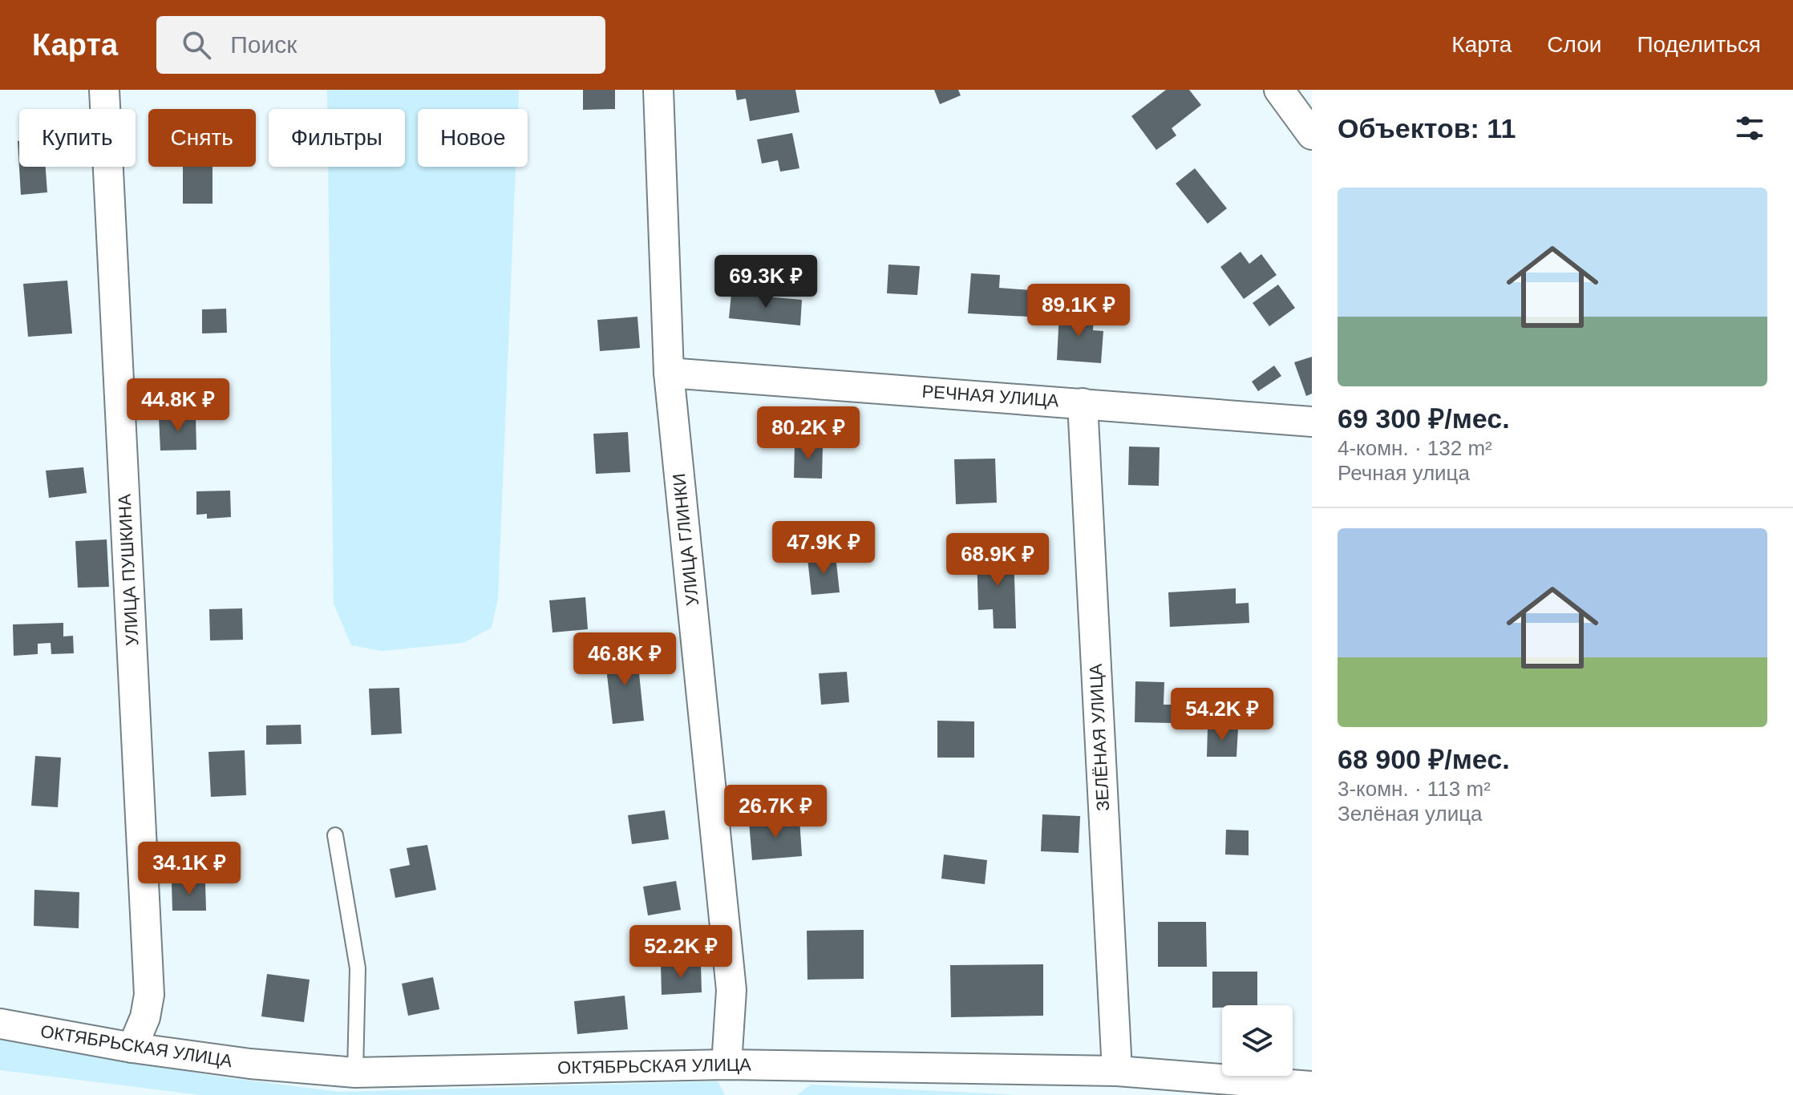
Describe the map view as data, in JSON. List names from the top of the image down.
{
  "streets": {
    "street": [
      "РЕЧНАЯ УЛИЦА",
      "УЛИЦА ГЛИНКИ",
      "УЛИЦА ПУШКИНА",
      "ЗЕЛЁНАЯ УЛИЦА",
      "ОКТЯБРЬСКАЯ УЛИЦА"
    ]
  },
  "crossings": [
    ["РЕЧНАЯ УЛИЦА", "УЛИЦА ГЛИНКИ"],
    ["РЕЧНАЯ УЛИЦА", "ЗЕЛЁНАЯ УЛИЦА"],
    ["УЛИЦА ГЛИНКИ", "ОКТЯБРЬСКАЯ УЛИЦА"],
    ["УЛИЦА ПУШКИНА", "ОКТЯБРЬСКАЯ УЛИЦА"],
    ["ЗЕЛЁНАЯ УЛИЦА", "ОКТЯБРЬСКАЯ УЛИЦА"]
  ],
  "page": {
    "header": "Карта",
    "search": "Поиск",
    "nav": ["Карта", "Слои", "Поделиться"],
    "heading": "Объектов: 11",
    "chip": [
      "Купить",
      "Снять",
      "Фильтры",
      "Новое"
    ],
    "list": [
      {
        "name": "69 300 ₽/мес.",
        "note": "4-комн. · 132 m² · Речная улица"
      },
      {
        "name": "68 900 ₽/мес.",
        "note": "3-комн. · 113 m² · Зелёная улица"
      }
    ],
    "price": [
      "69.3K ₽",
      "89.1K ₽",
      "44.8K ₽",
      "80.2K ₽",
      "47.9K ₽",
      "68.9K ₽",
      "46.8K ₽",
      "54.2K ₽",
      "26.7K ₽",
      "34.1K ₽",
      "52.2K ₽"
    ]
  }
}
